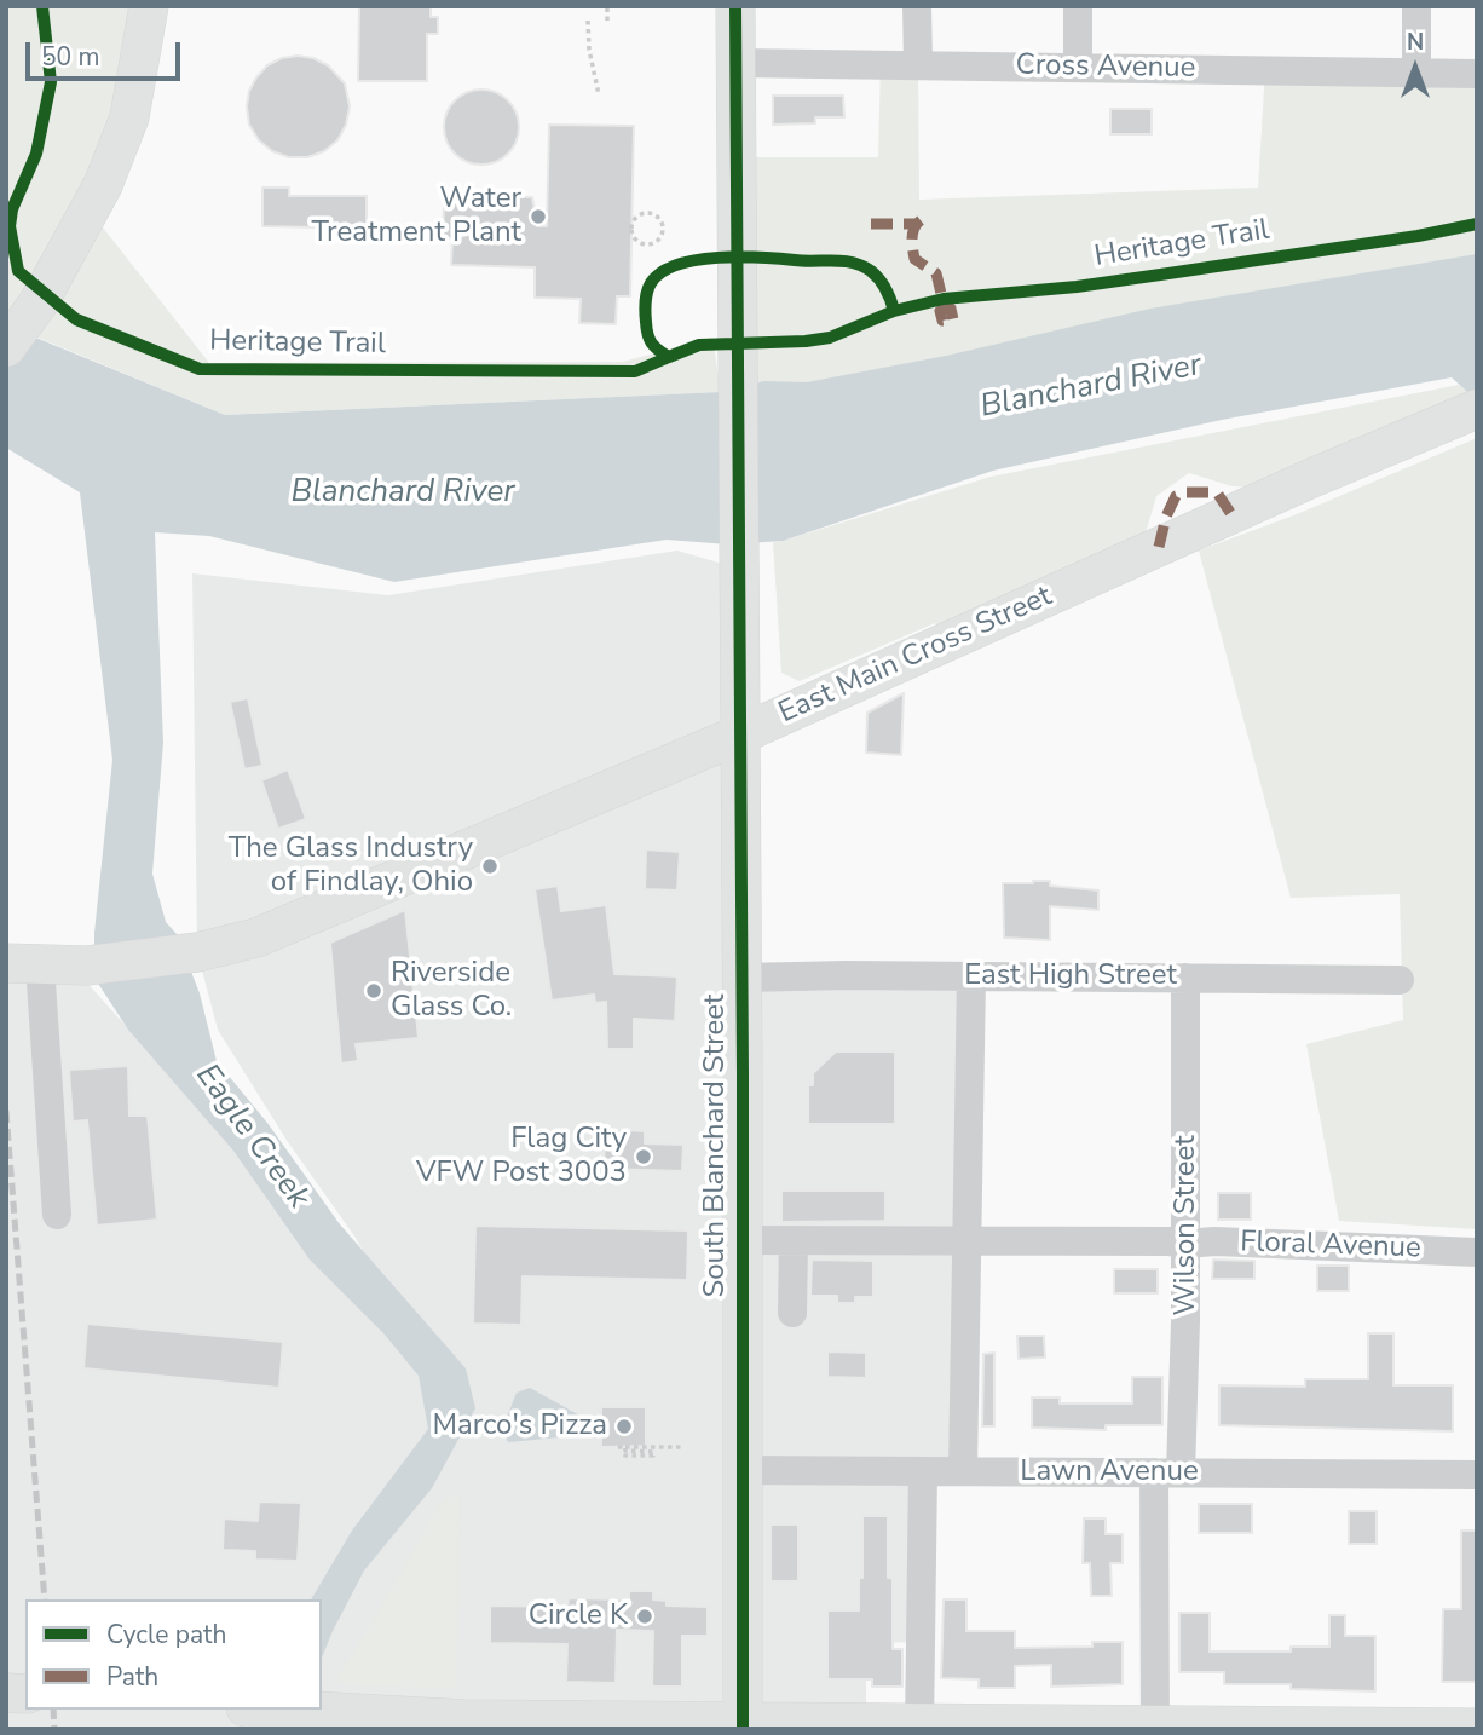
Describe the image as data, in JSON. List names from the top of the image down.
{
  "streets": {
    "main road": ["East Main Cross Street", "South Blanchard Street"],
    "street": [
      "Cross Avenue",
      "East High Street",
      "Wilson Street",
      "Floral Avenue",
      "Lawn Avenue"
    ],
    "cycle path": ["Heritage Trail"]
  },
  "crossings": [
    ["Cross Avenue", "South Blanchard Street"],
    ["East Main Cross Street", "South Blanchard Street"],
    ["East High Street", "South Blanchard Street"],
    ["East High Street", "Wilson Street"],
    ["South Blanchard Street", "Floral Avenue"],
    ["South Blanchard Street", "Lawn Avenue"],
    ["Wilson Street", "Floral Avenue"],
    ["Wilson Street", "Lawn Avenue"]
  ],
  "water": ["Blanchard River", "Eagle Creek"],
  "places": [
    "Water Treatment Plant",
    "The Glass Industry of Findlay, Ohio",
    "Riverside Glass Co.",
    "Flag City VFW Post 3003",
    "Marco's Pizza",
    "Circle K"
  ],
  "legend": ["Cycle path", "Path"],
  "scale_bar": "50 m",
  "north": "top"
}
